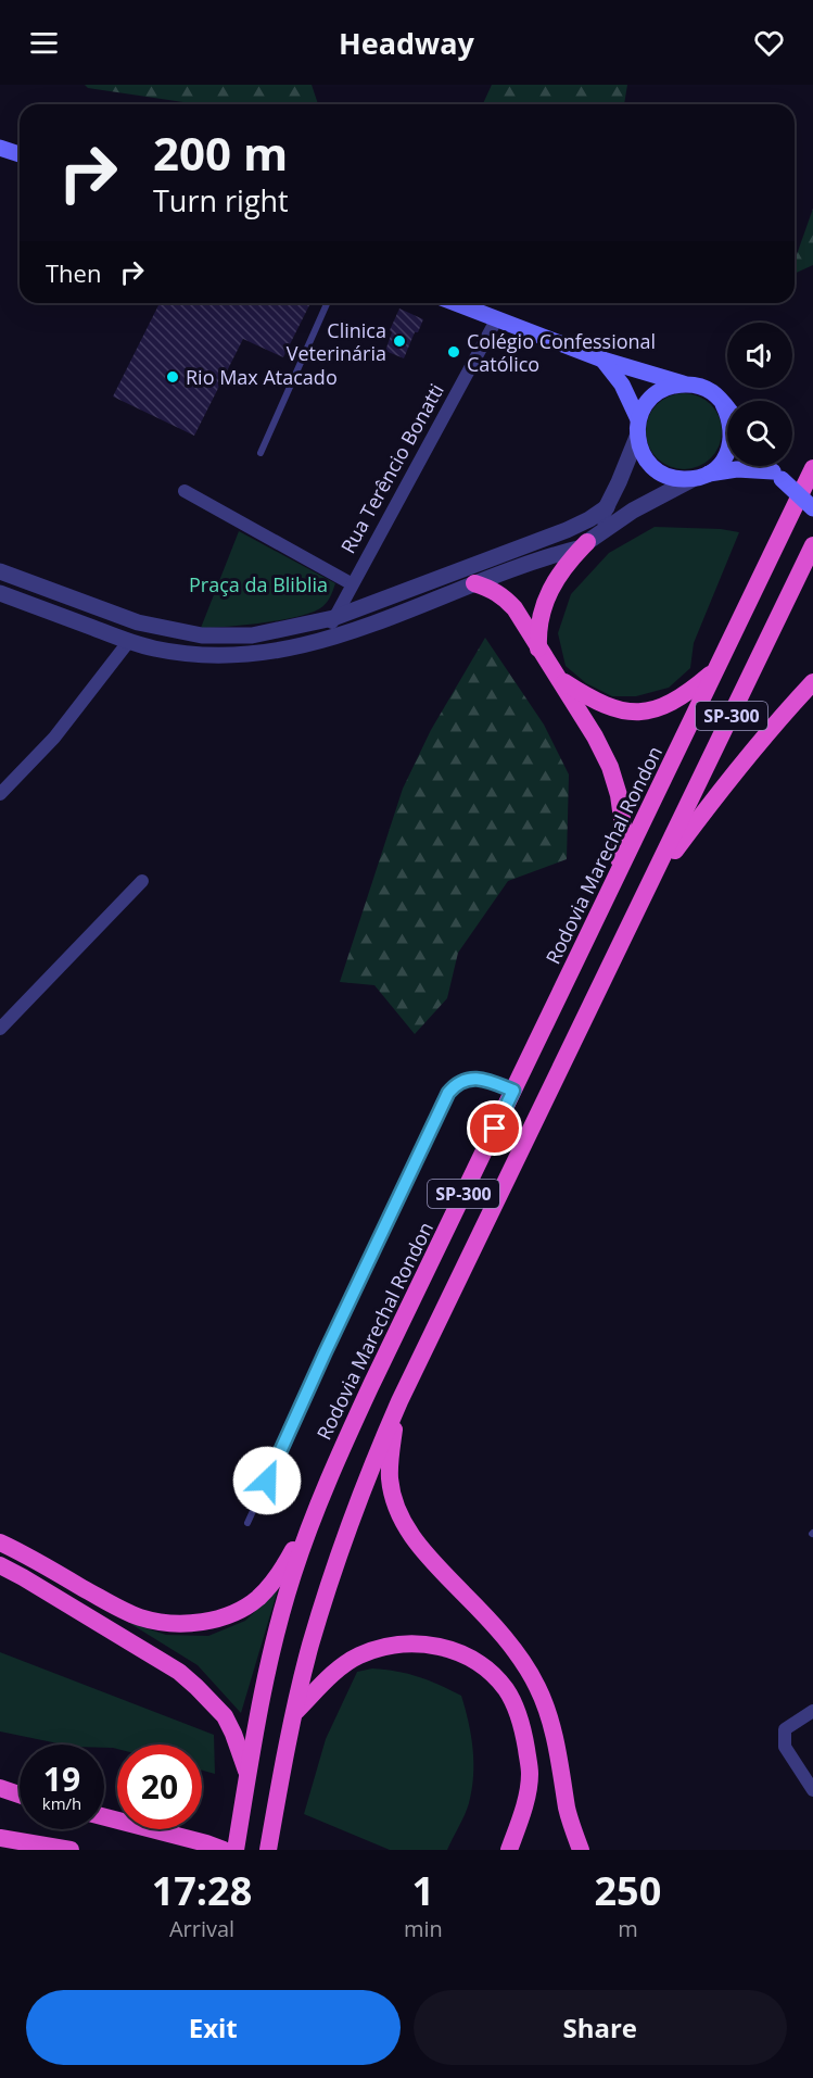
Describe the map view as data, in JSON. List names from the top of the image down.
{
  "streets": {
    "highway": ["SP-300", "Rodovia Marechal Rondon"],
    "street": ["Rua Terêncio Bonatti"]
  },
  "parks": ["Praça da Bliblia"],
  "places": ["Clinica Veterinária", "Colégio Confessional Católico", "Rio Max Atacado"],
  "page": {
    "header": "Headway",
    "turn": ["200 m", "Turn right"],
    "then": "Then",
    "speed": "19 km/h",
    "limit": "20",
    "eta": [
      "17:28",
      "Arrival",
      "1",
      "min",
      "250",
      "m"
    ],
    "buttons": ["Exit", "Share"]
  }
}
